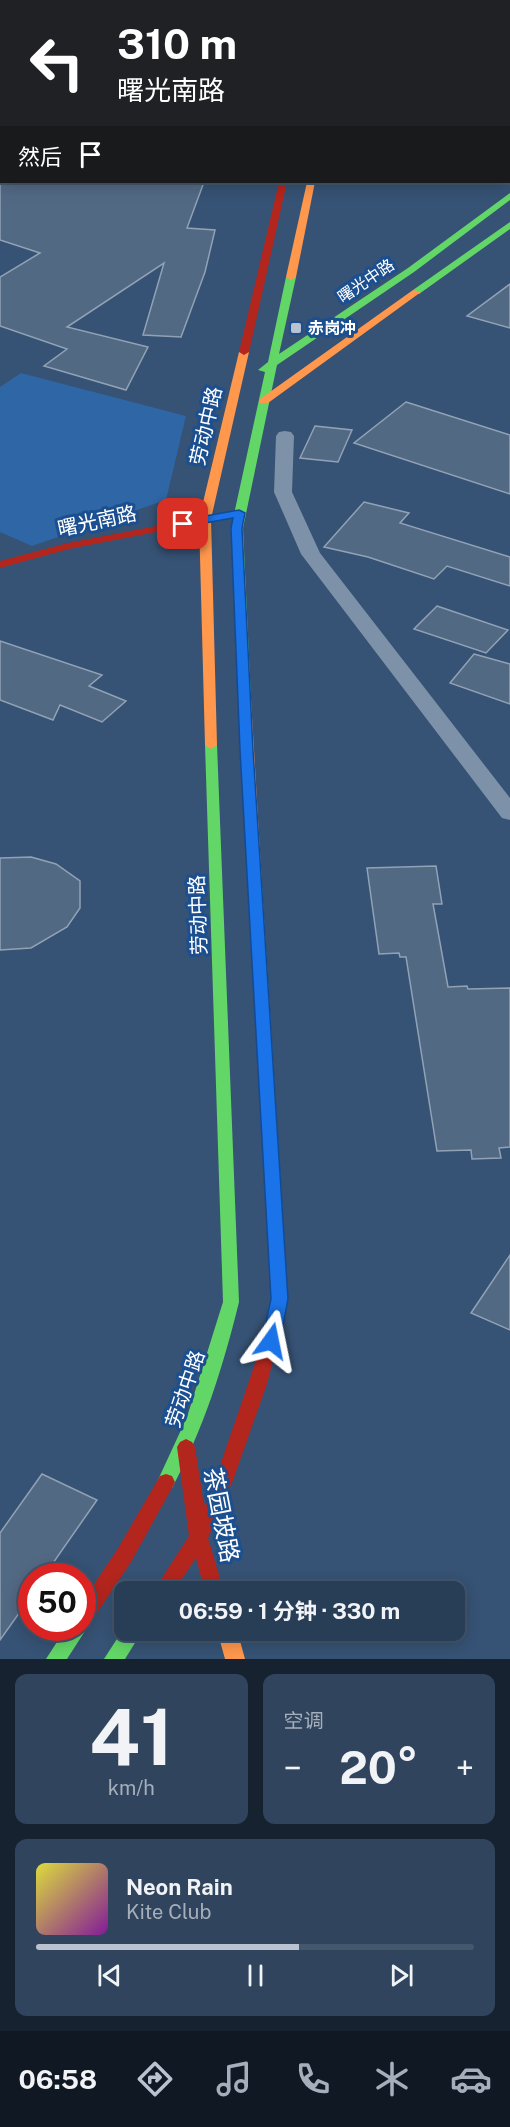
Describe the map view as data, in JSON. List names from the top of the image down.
{
  "streets": {
    "main road": [
      "曙光中路",
      "劳动中路",
      "曙光南路",
      "茶园坡路"
    ]
  },
  "crossings": [
    ["曙光中路", "劳动中路"],
    ["劳动中路", "曙光南路"],
    ["劳动中路", "茶园坡路"]
  ],
  "places": {
    "transit": ["赤岗冲"]
  },
  "page": {
    "turn": ["310 m", "曙光南路"],
    "then": "然后",
    "limit": "50",
    "trip": "06:59 · 1 分钟 · 330 m",
    "tile": [
      ["41", "km/h"],
      "空调"
    ],
    "heat": ["−", "20°", "+"],
    "song": ["Neon Rain", "Kite Club"],
    "tabs": "06:58"
  }
}
